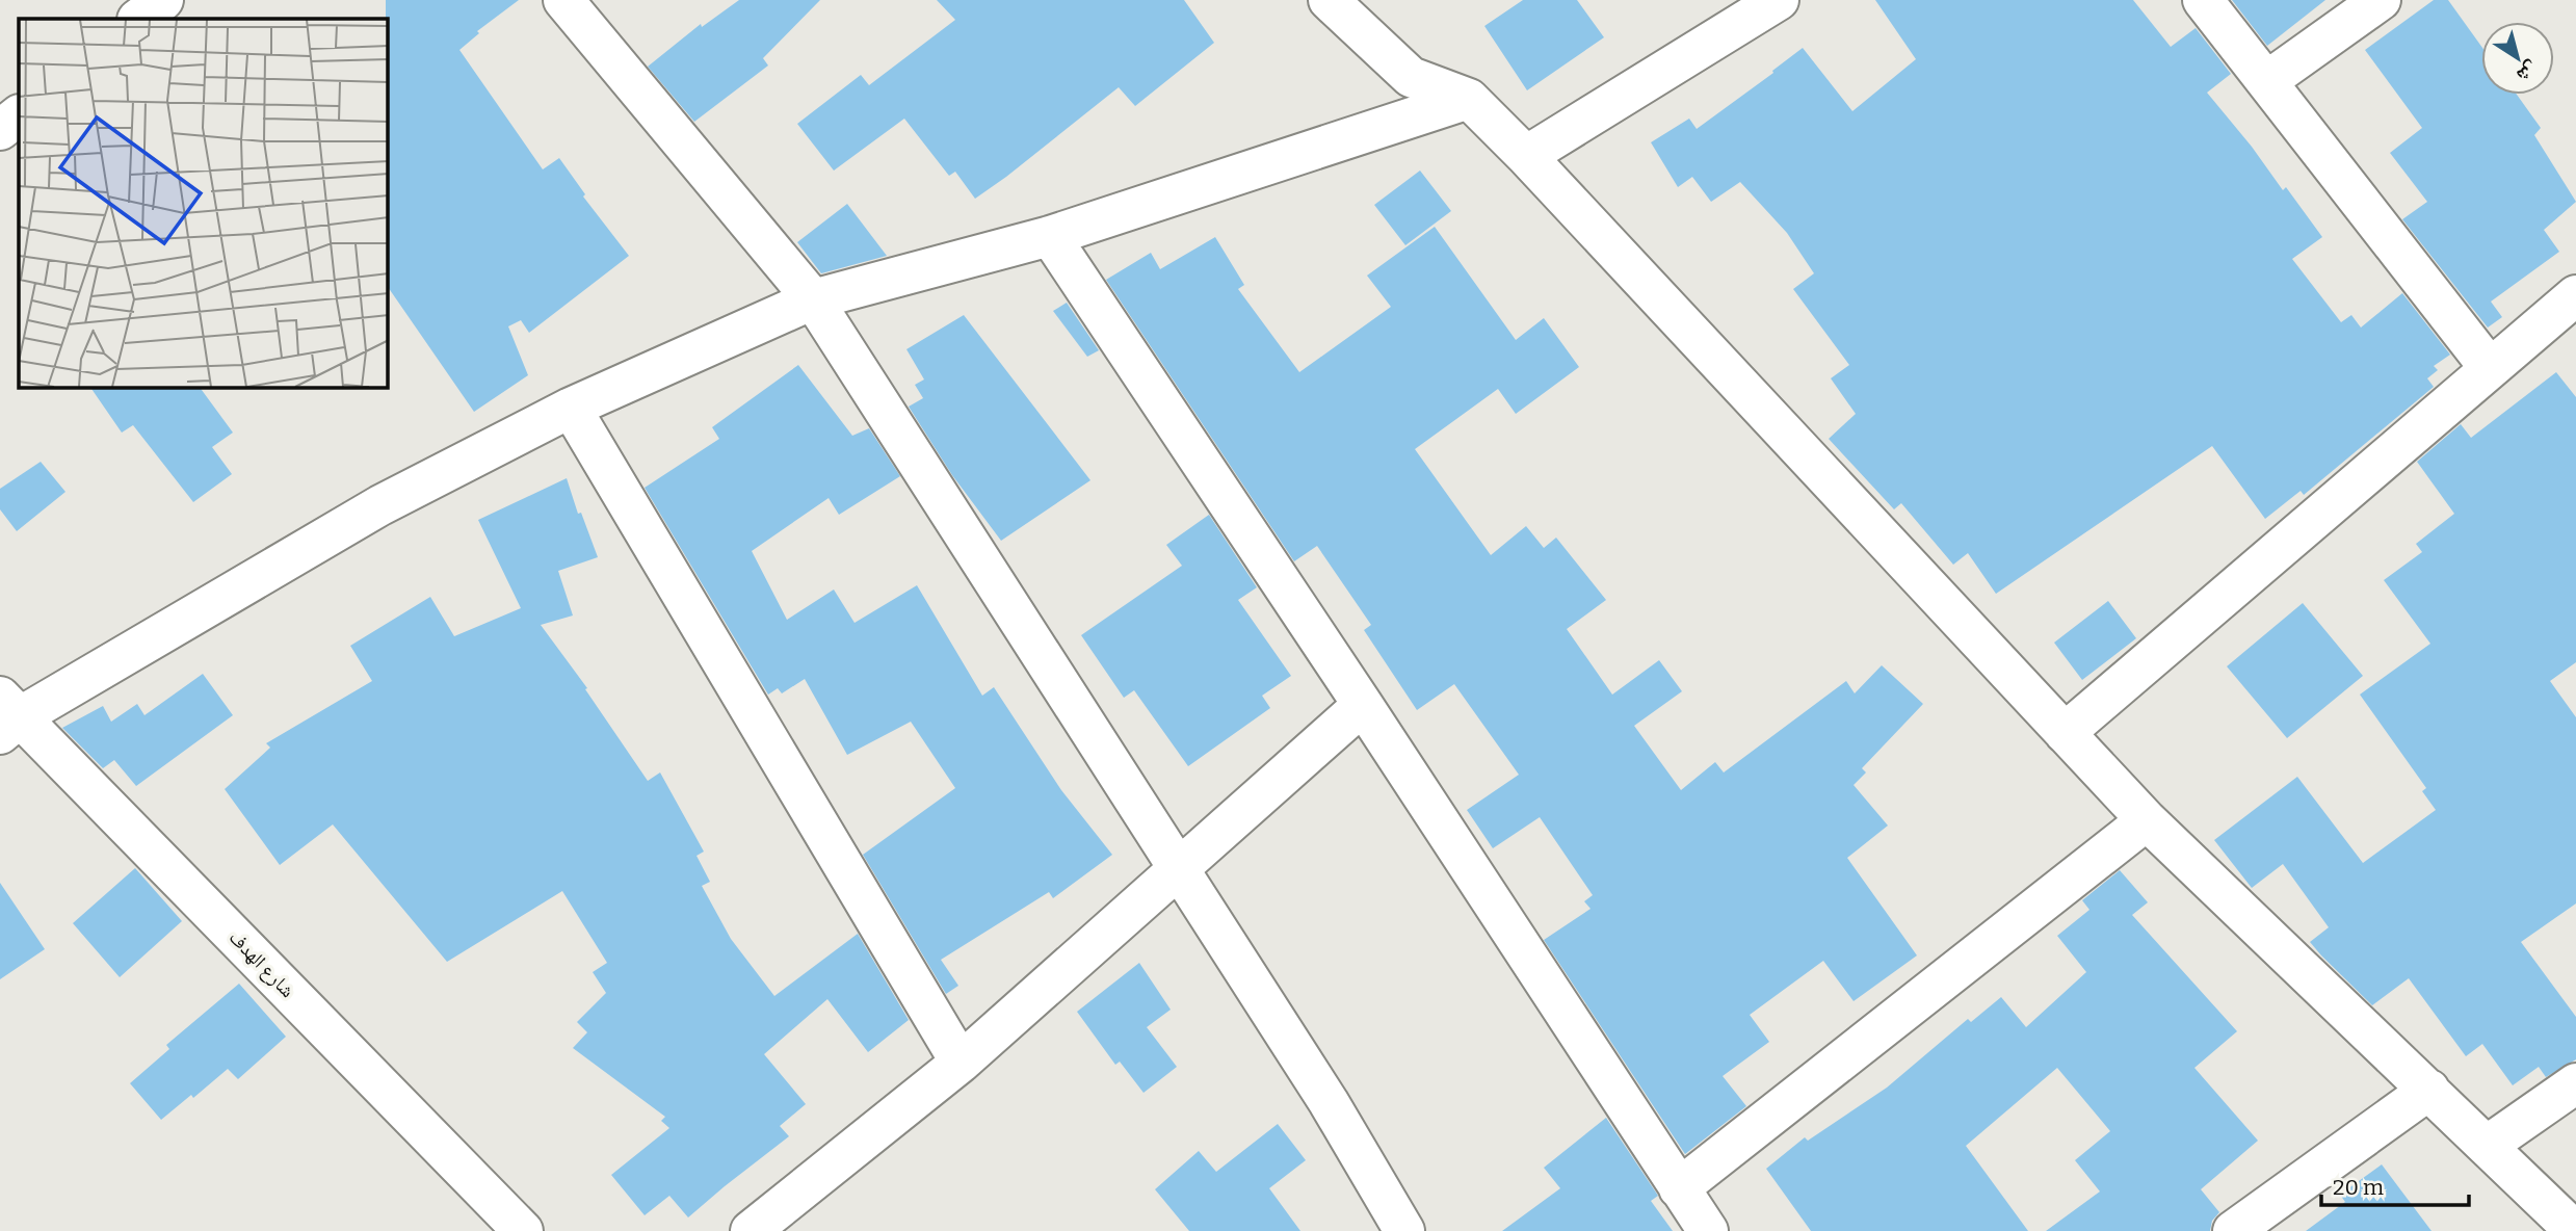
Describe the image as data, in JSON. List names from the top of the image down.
{
  "streets": {
    "street": ["شارع الهدف"]
  },
  "scale_bar": "20 m",
  "north": "bottom right"
}
